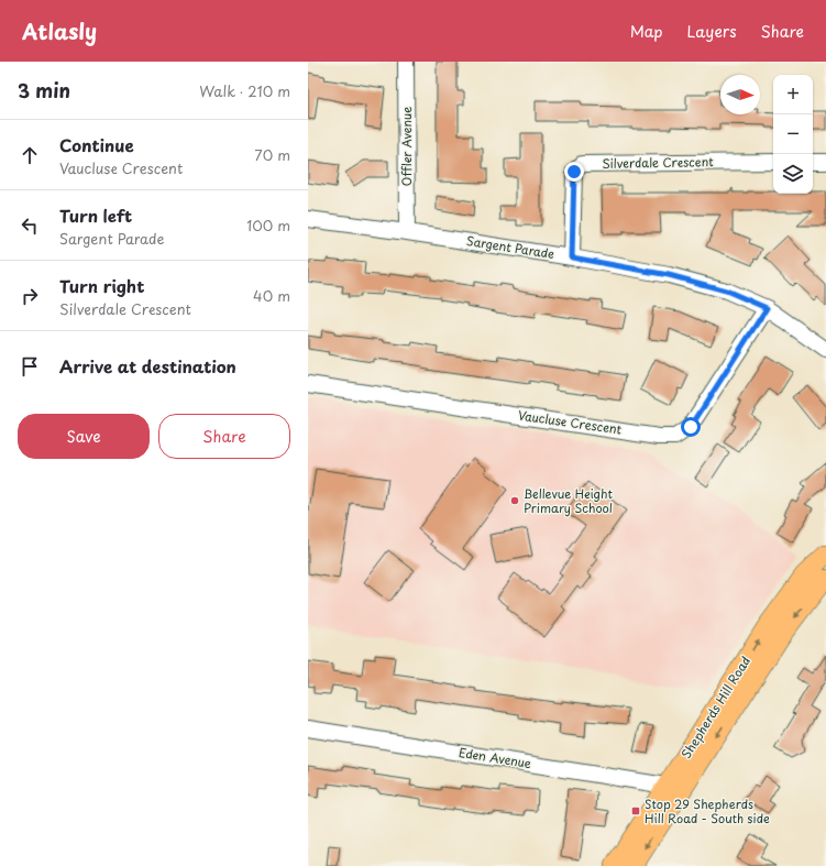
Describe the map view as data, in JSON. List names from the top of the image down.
{
  "streets": {
    "main road": ["Shepherds Hill Road"],
    "street": [
      "Offler Avenue",
      "Silverdale Crescent",
      "Sargent Parade",
      "Vaucluse Crescent",
      "Eden Avenue"
    ]
  },
  "crossings": [
    ["Offler Avenue", "Sargent Parade"],
    ["Silverdale Crescent", "Sargent Parade"],
    ["Sargent Parade", "Vaucluse Crescent"],
    ["Shepherds Hill Road", "Eden Avenue"]
  ],
  "places": {
    "other": ["Bellevue Height Primary School"],
    "transit": ["Stop 29 Shepherds Hill Road - South side"]
  },
  "north": "right",
  "page": {
    "header": "Atlasly",
    "nav": ["Map", "Layers", "Share"],
    "heading": ["3 min", "Walk · 210 m"],
    "map_buttons": ["+", "−"],
    "list": [
      ["Continue", "Vaucluse Crescent", "70 m"],
      ["Turn left", "Sargent Parade", "100 m"],
      ["Turn right", "Silverdale Crescent", "40 m"],
      "Arrive at destination"
    ],
    "buttons": ["Save", "Share"]
  }
}
